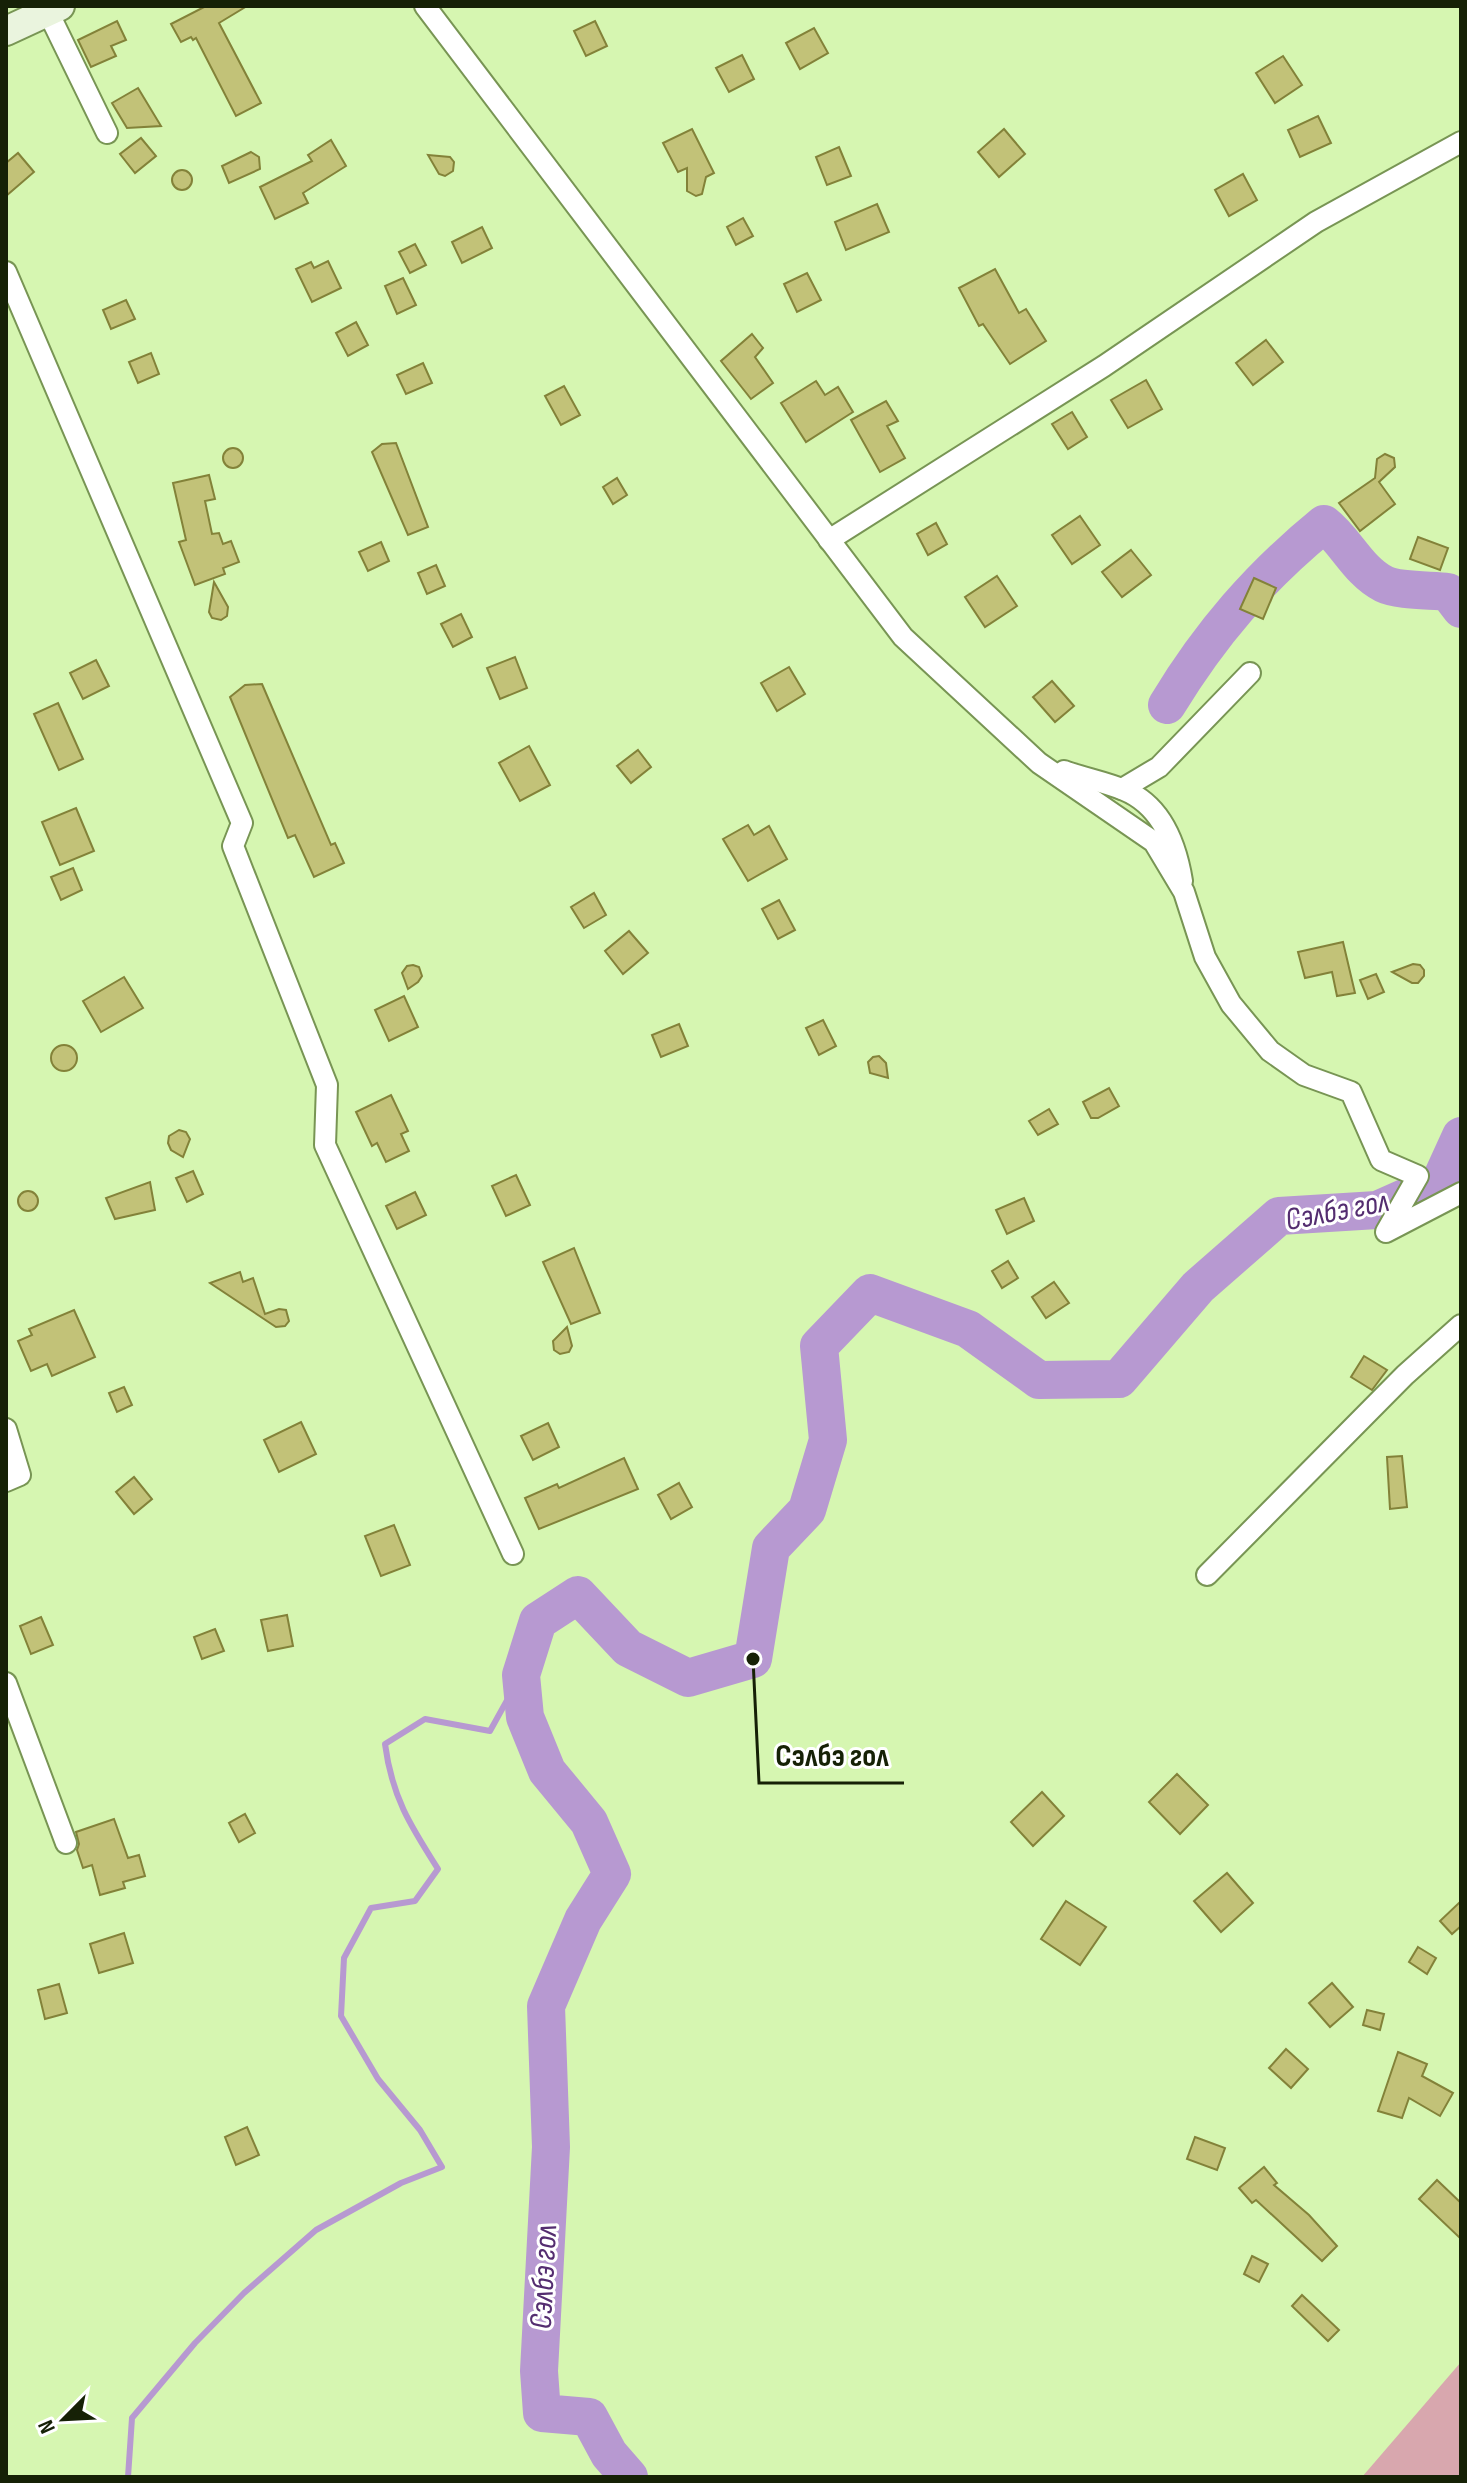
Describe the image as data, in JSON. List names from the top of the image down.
{
  "water": ["Сэлбэ гол"],
  "places": ["Сэлбэ гол"],
  "north": "bottom left"
}
